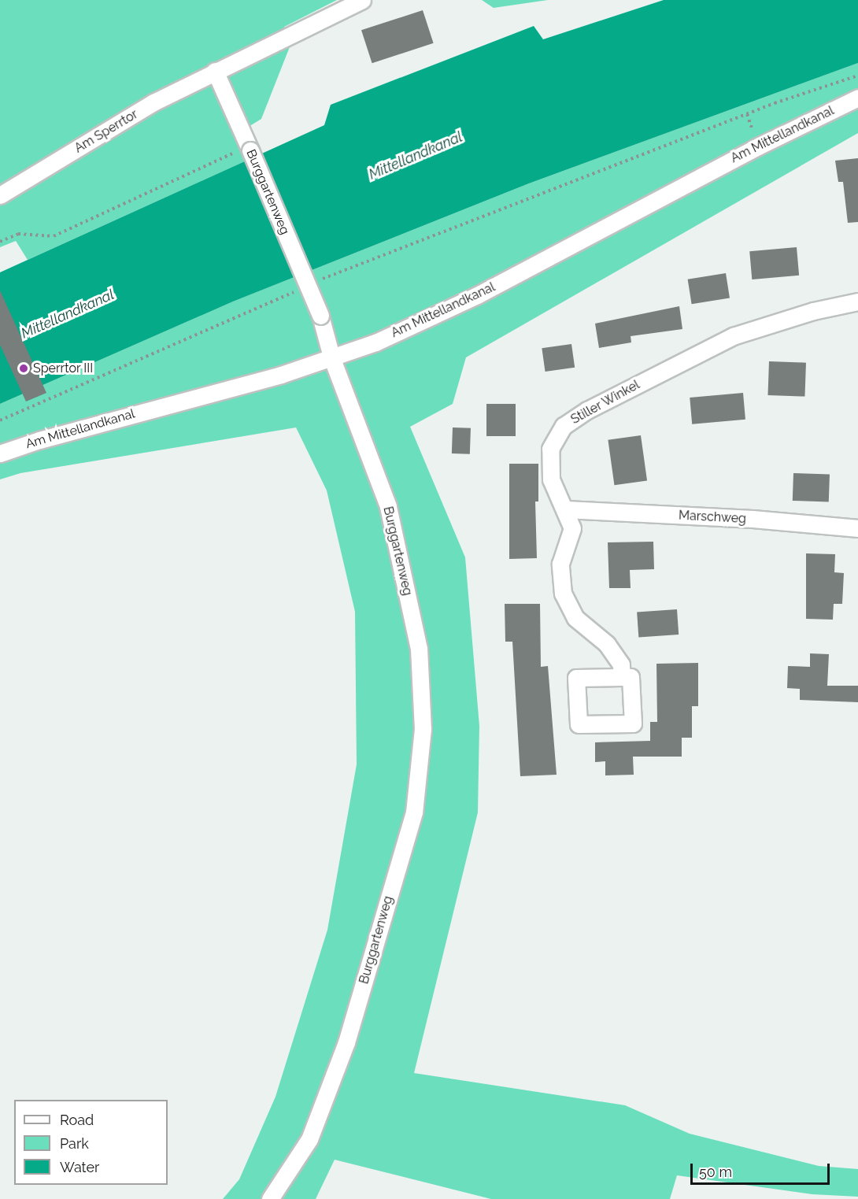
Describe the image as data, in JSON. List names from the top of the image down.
{
  "streets": {
    "street": [
      "Am Sperrtor",
      "Am Mittellandkanal",
      "Burggartenweg",
      "Stiller Winkel",
      "Marschweg"
    ]
  },
  "crossings": [
    ["Am Sperrtor", "Burggartenweg"],
    ["Am Mittellandkanal", "Burggartenweg"],
    ["Stiller Winkel", "Marschweg"]
  ],
  "water": ["Mittellandkanal"],
  "places": ["Sperrtor III"],
  "legend": ["Road", "Park", "Water"],
  "scale_bar": "50 m"
}
